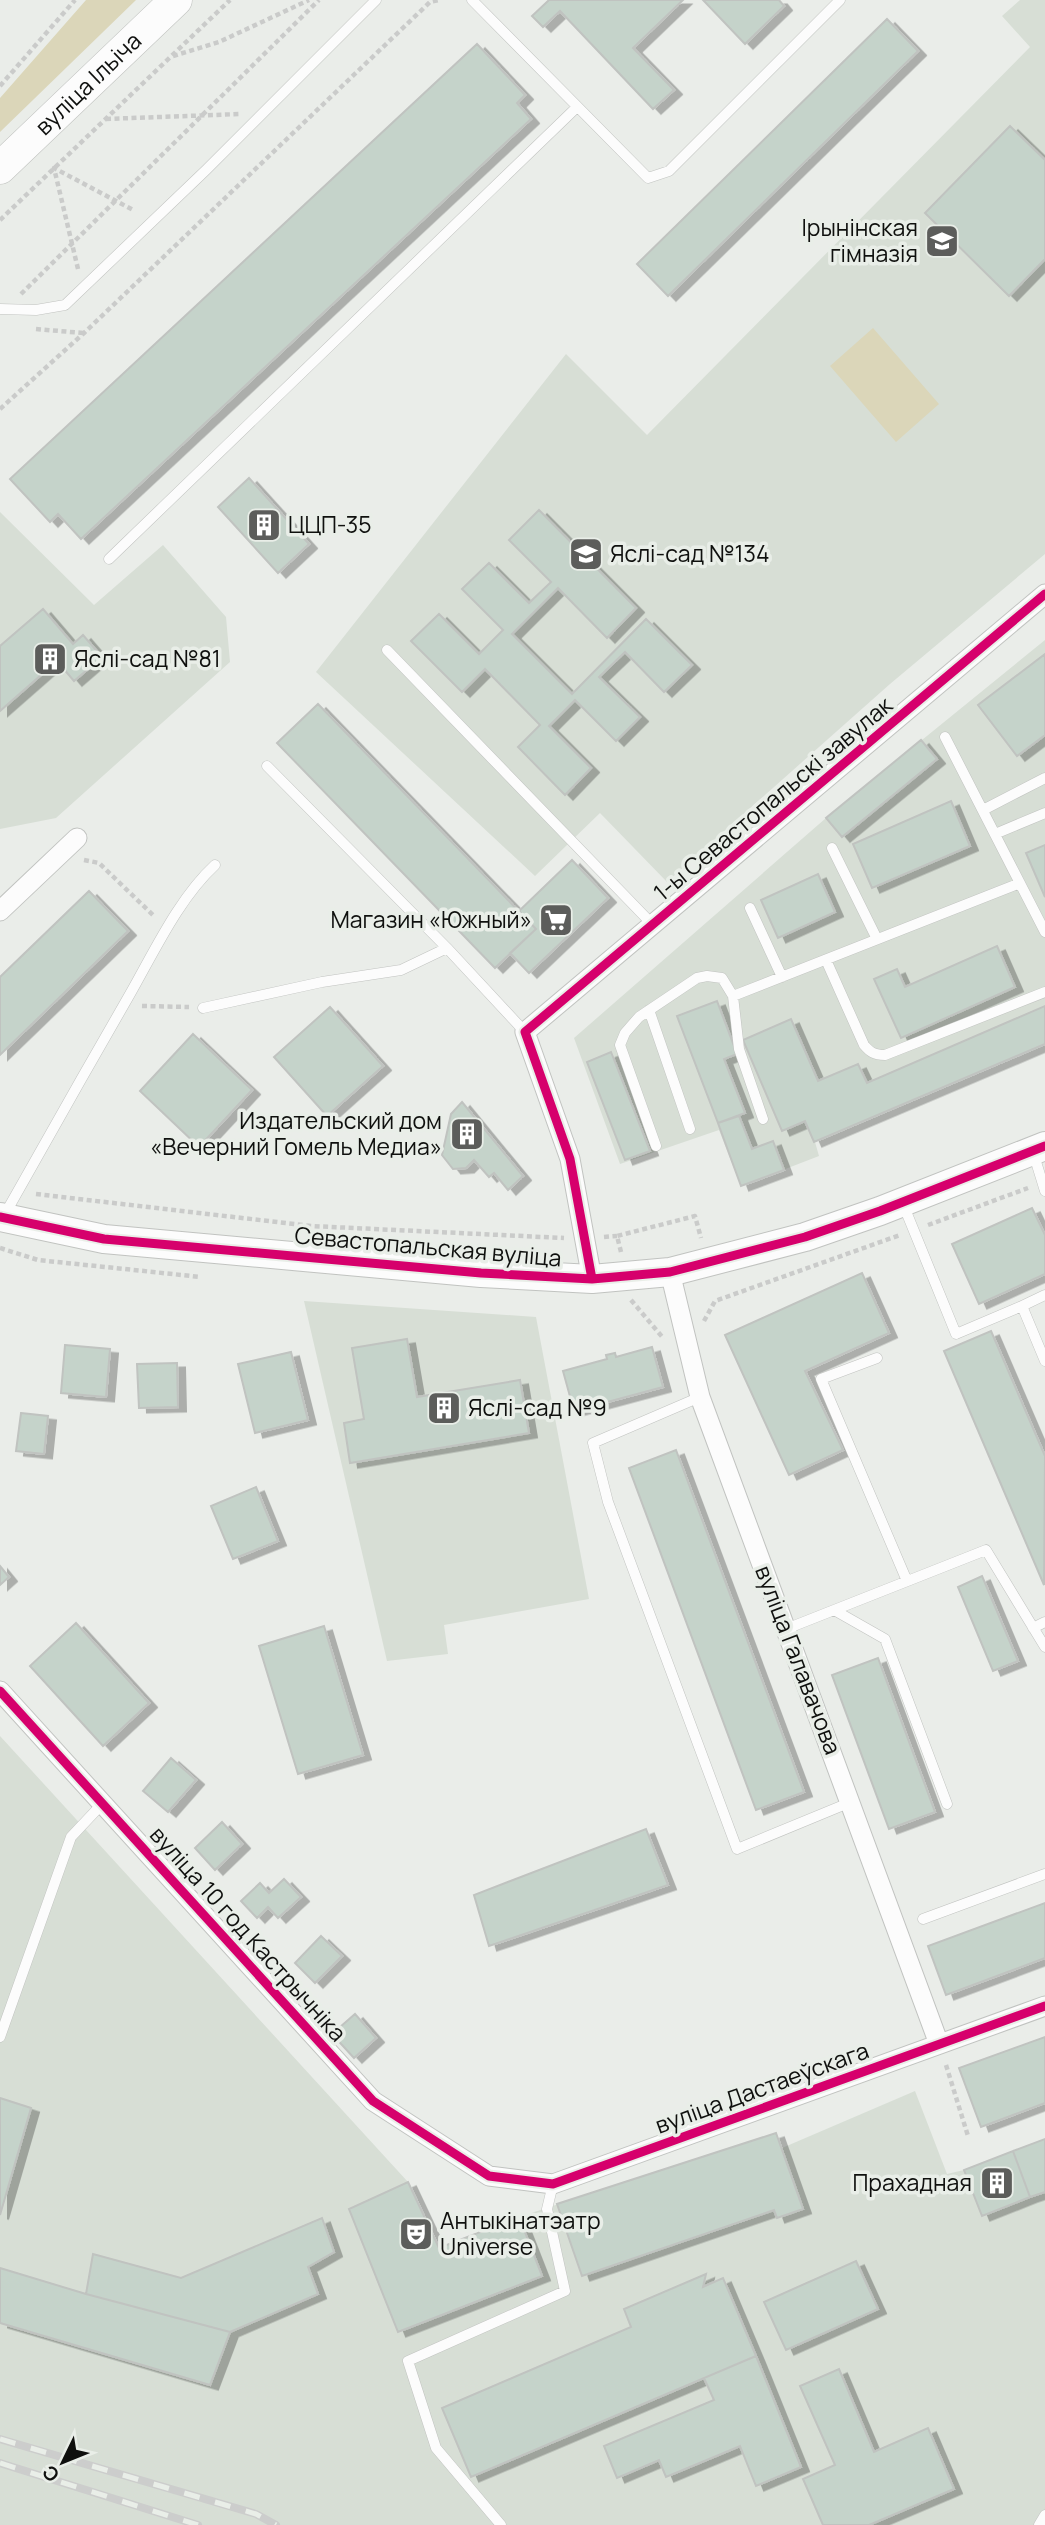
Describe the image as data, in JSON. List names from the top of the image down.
{
  "streets": {
    "main road": ["вуліца Ільіча"],
    "street": [
      "1-ы Севастопальскі завулак",
      "Севастопальская вуліца",
      "вуліца Галавачова",
      "вуліца 10 год Кастрычніка",
      "вуліца Дастаеўскага"
    ]
  },
  "crossings": [
    ["Севастопальская вуліца", "вуліца Галавачова"],
    ["вуліца Галавачова", "вуліца Дастаеўскага"],
    ["вуліца 10 год Кастрычніка", "вуліца Дастаеўскага"]
  ],
  "places": {
    "school or university": ["Ірынінская гімназія", "Яслі-сад №134"],
    "building": [
      "ЦЦП-35",
      "Яслі-сад №81",
      "Издательский дом «Вечерний Гомель Медиа»",
      "Яслі-сад №9",
      "Прахадная"
    ],
    "supermarket": ["Магазин «Южный»"],
    "theatre": ["Антыкінатэатр Universe"]
  },
  "north": "bottom left"
}
